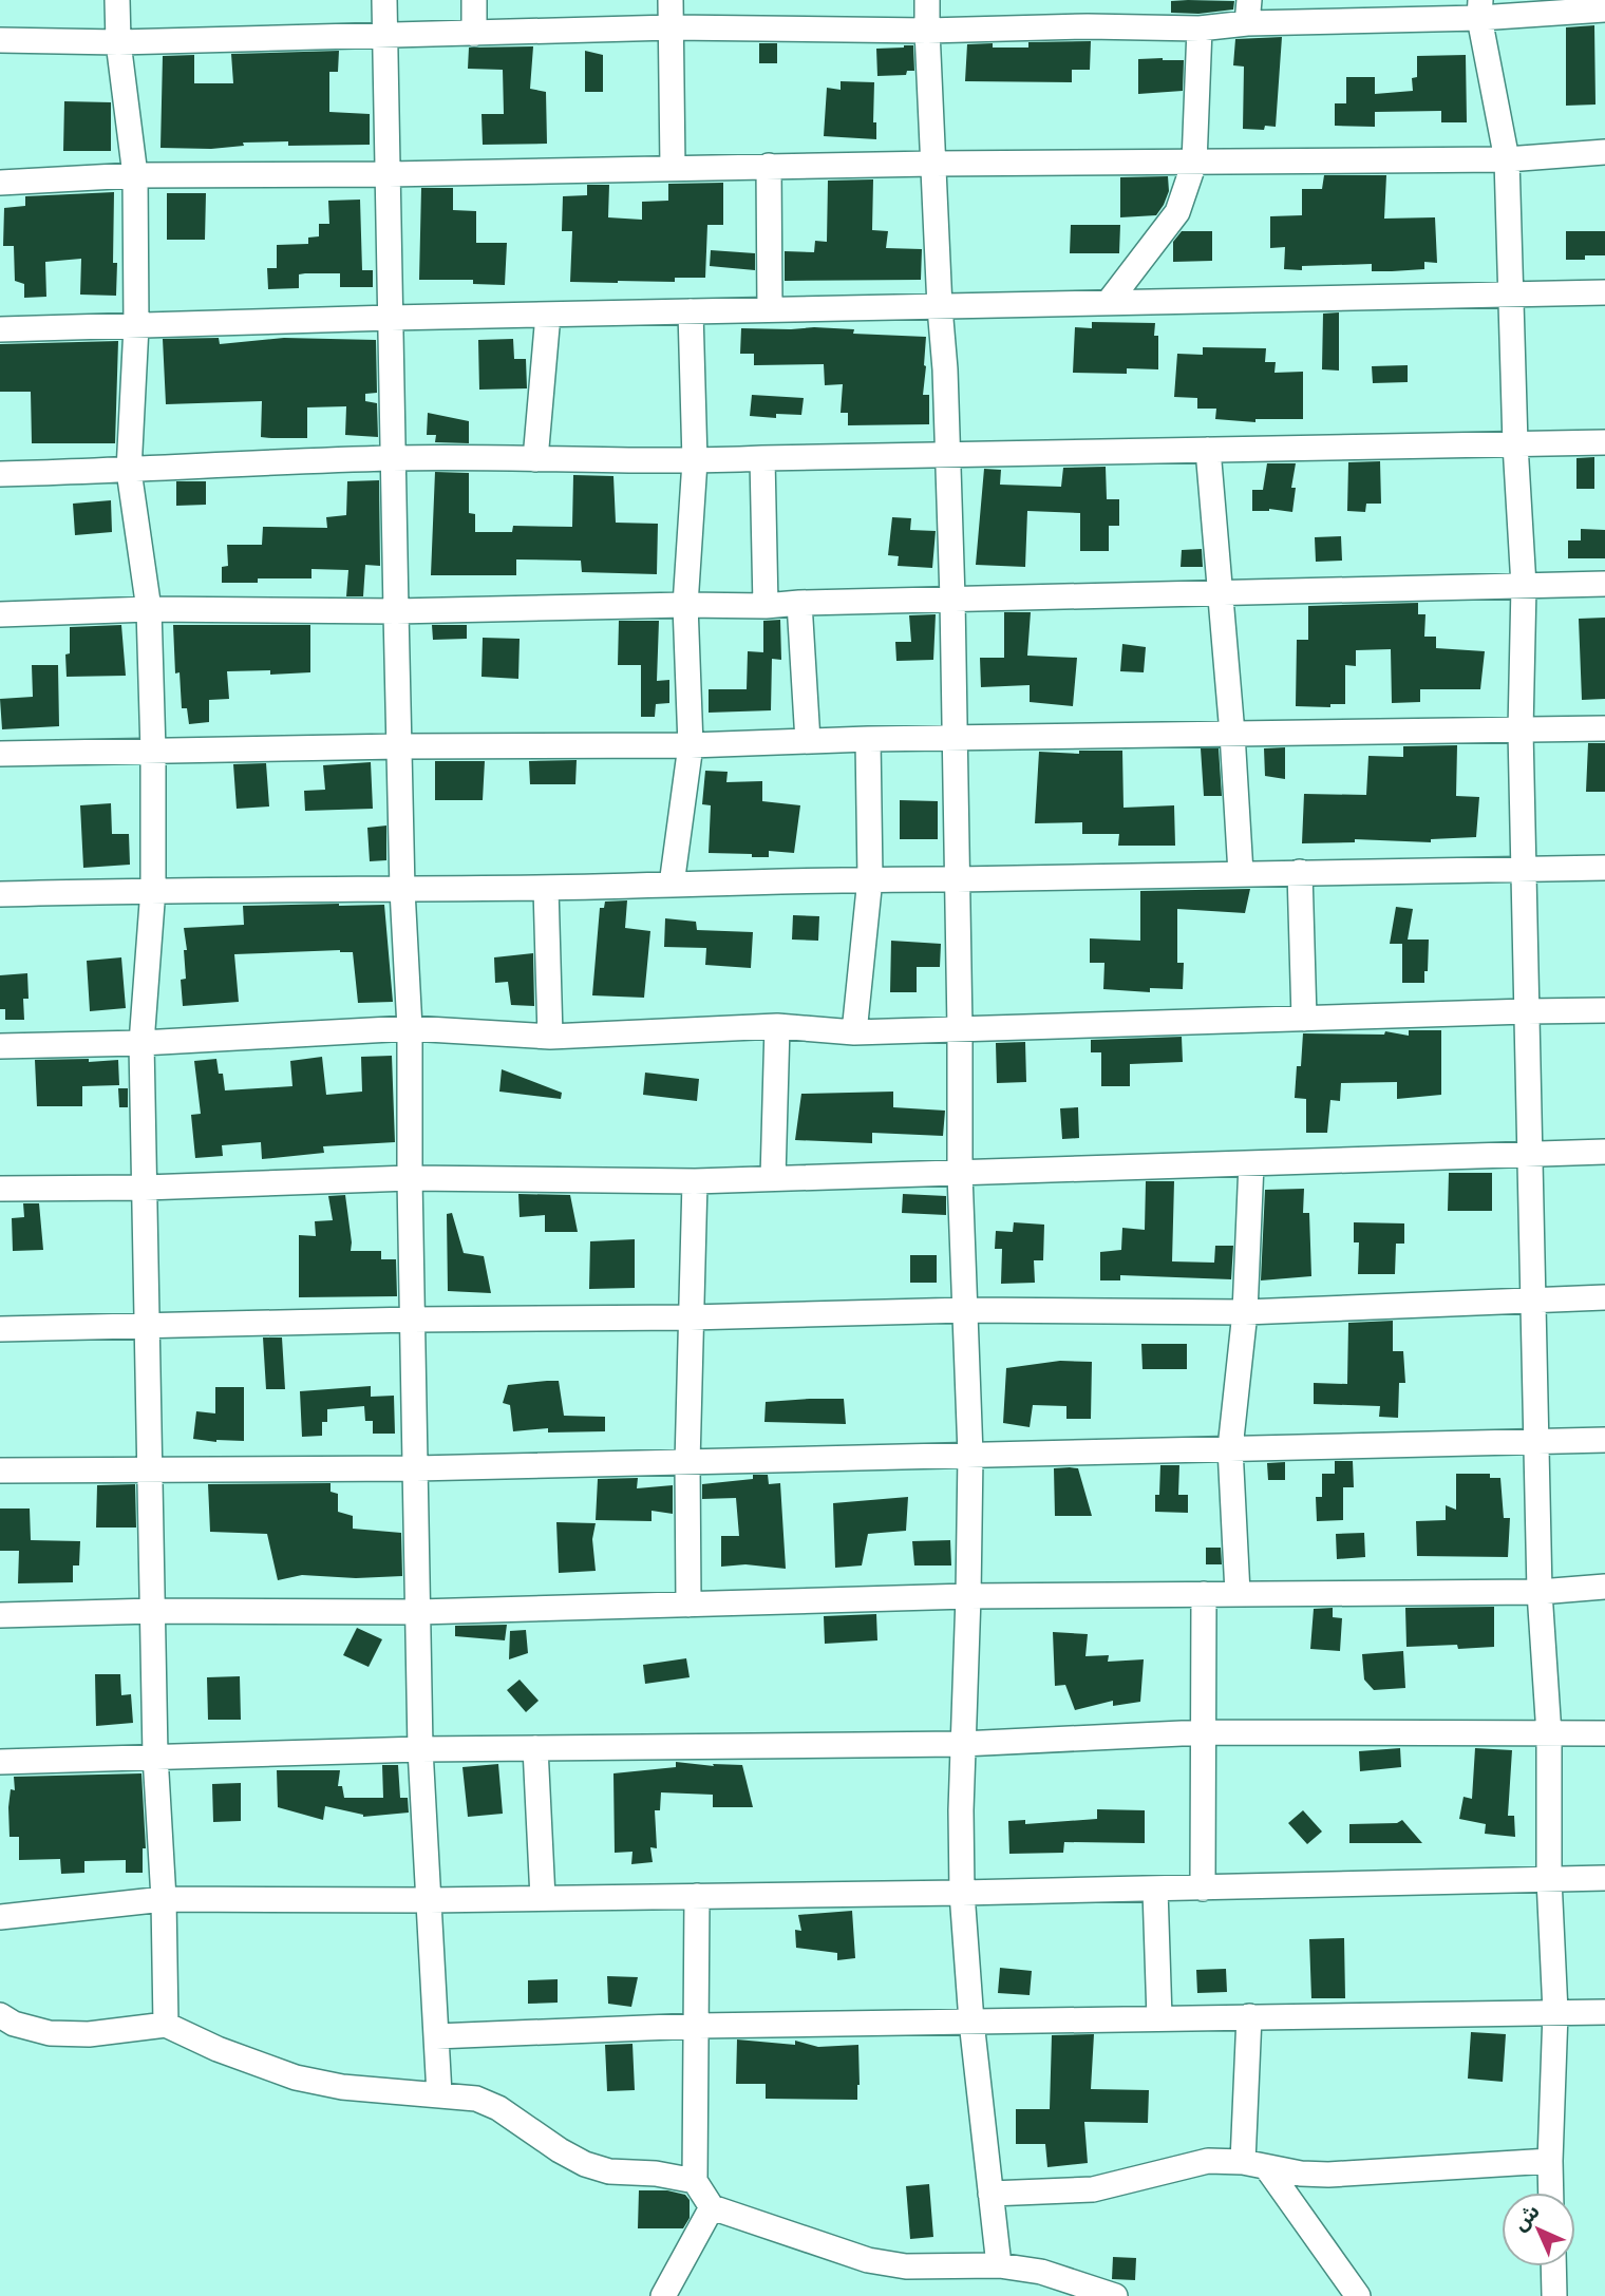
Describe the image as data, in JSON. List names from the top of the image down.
{
  "north": "top left"
}
